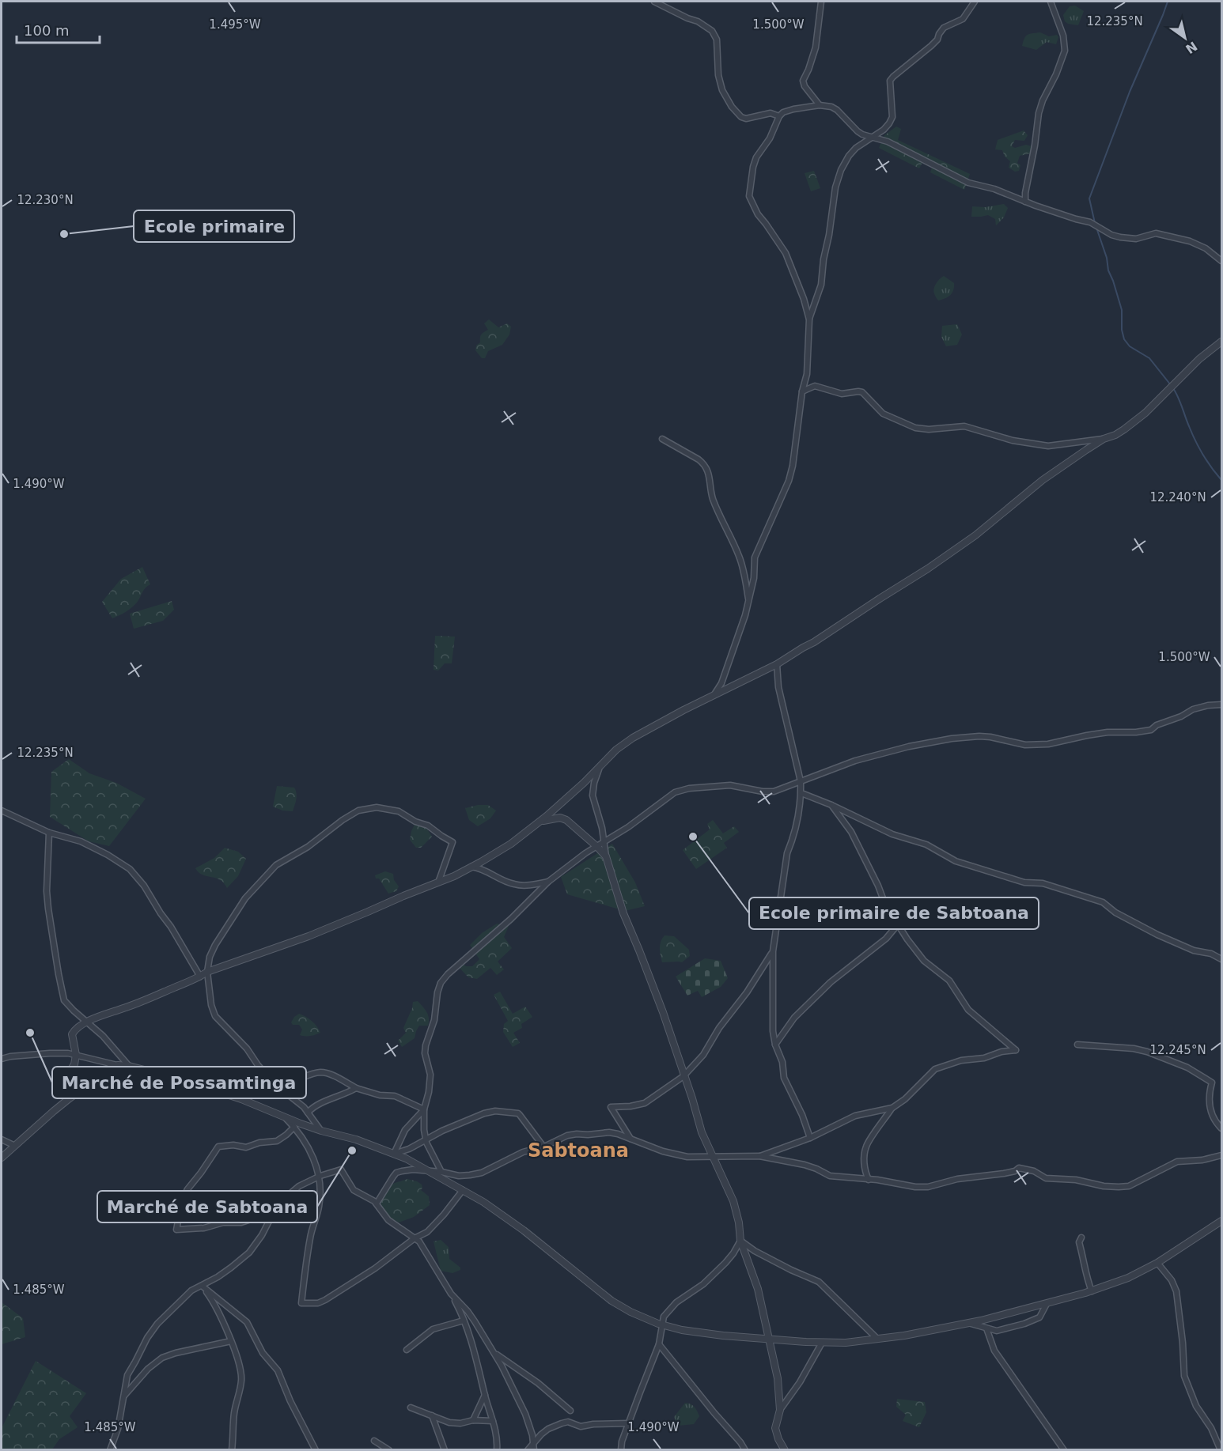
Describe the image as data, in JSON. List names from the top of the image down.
{
  "districts": ["Sabtoana"],
  "places": [
    "Ecole primaire",
    "Ecole primaire de Sabtoana",
    "Marché de Possamtinga",
    "Marché de Sabtoana"
  ],
  "scale_bar": "100 m",
  "north": "bottom right",
  "coordinates": [
    "12.235°N",
    "1.495°W",
    "1.500°W",
    "12.230°N",
    "1.490°W",
    "12.240°N",
    "12.245°N",
    "1.485°W"
  ]
}
